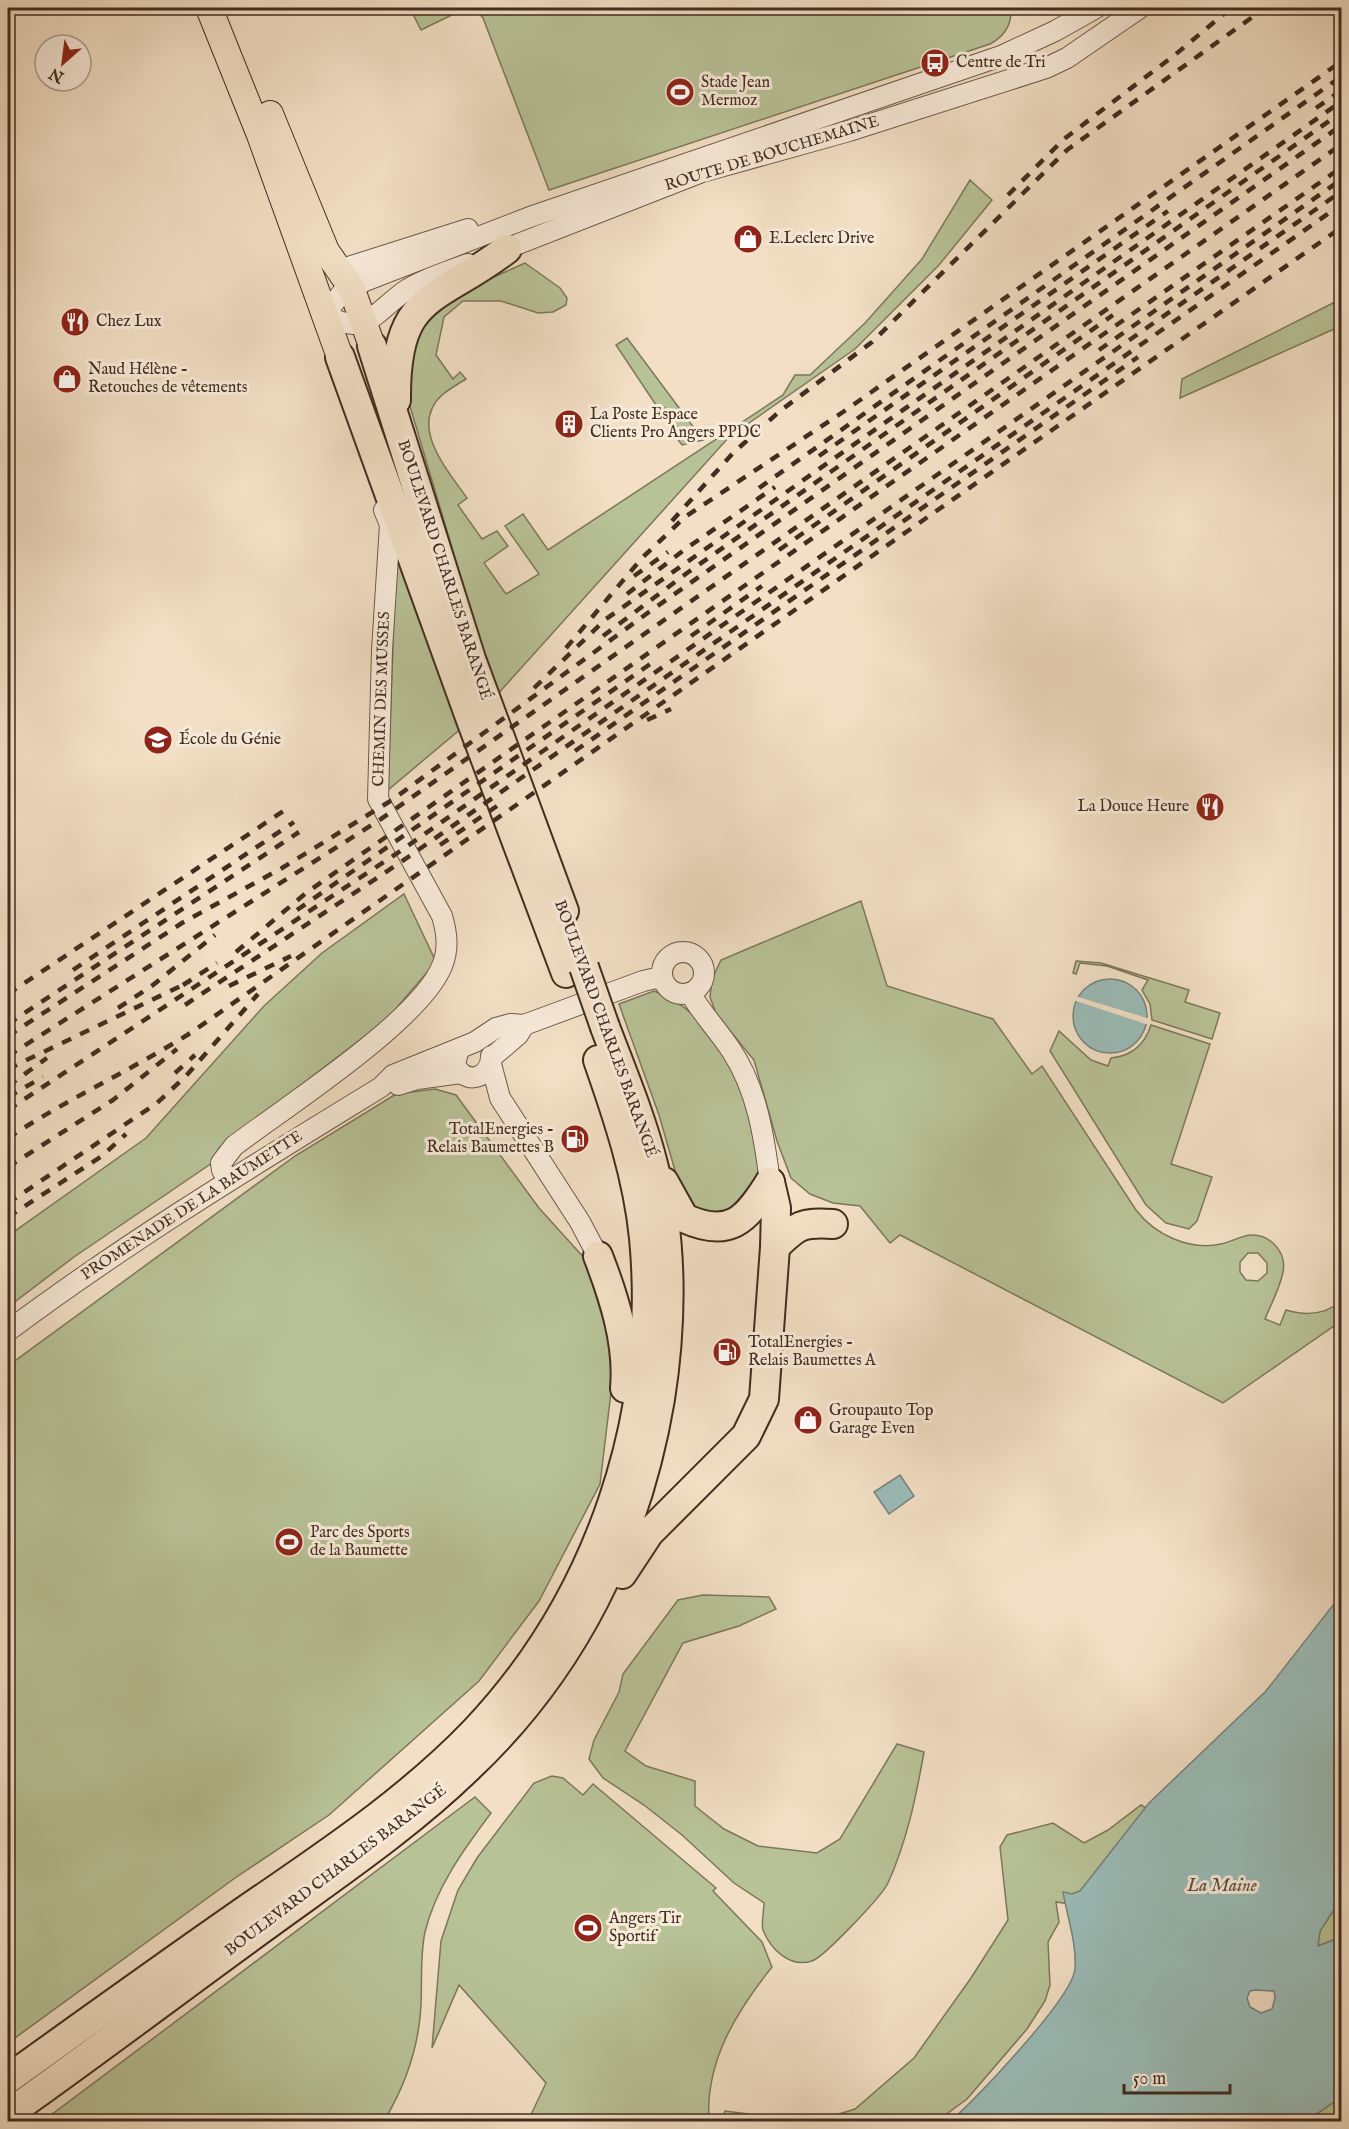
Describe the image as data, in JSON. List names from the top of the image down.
{
  "streets": {
    "highway": ["BOULEVARD CHARLES BARANGÉ"],
    "street": ["ROUTE DE BOUCHEMAINE", "CHEMIN DES MUSSES", "PROMENADE DE LA BAUMETTE"]
  },
  "crossings": [
    ["ROUTE DE BOUCHEMAINE", "BOULEVARD CHARLES BARANGÉ"],
    ["BOULEVARD CHARLES BARANGÉ", "CHEMIN DES MUSSES"],
    ["CHEMIN DES MUSSES", "PROMENADE DE LA BAUMETTE"]
  ],
  "water": ["La Maine"],
  "places": {
    "bus stop": ["Centre de Tri"],
    "sports": ["Stade Jean Mermoz", "Parc des Sports de la Baumette", "Angers Tir Sportif"],
    "shop": ["E.Leclerc Drive", "Naud Hélène - Retouches de vêtements", "Groupauto Top Garage Even"],
    "restaurant": ["Chez Lux", "La Douce Heure"],
    "building": ["La Poste Espace Clients Pro Angers PPDC"],
    "school or university": ["École du Génie"],
    "fuel station": ["TotalEnergies - Relais Baumettes B", "TotalEnergies - Relais Baumettes A"]
  },
  "scale_bar": "50 m",
  "north": "bottom left"
}
